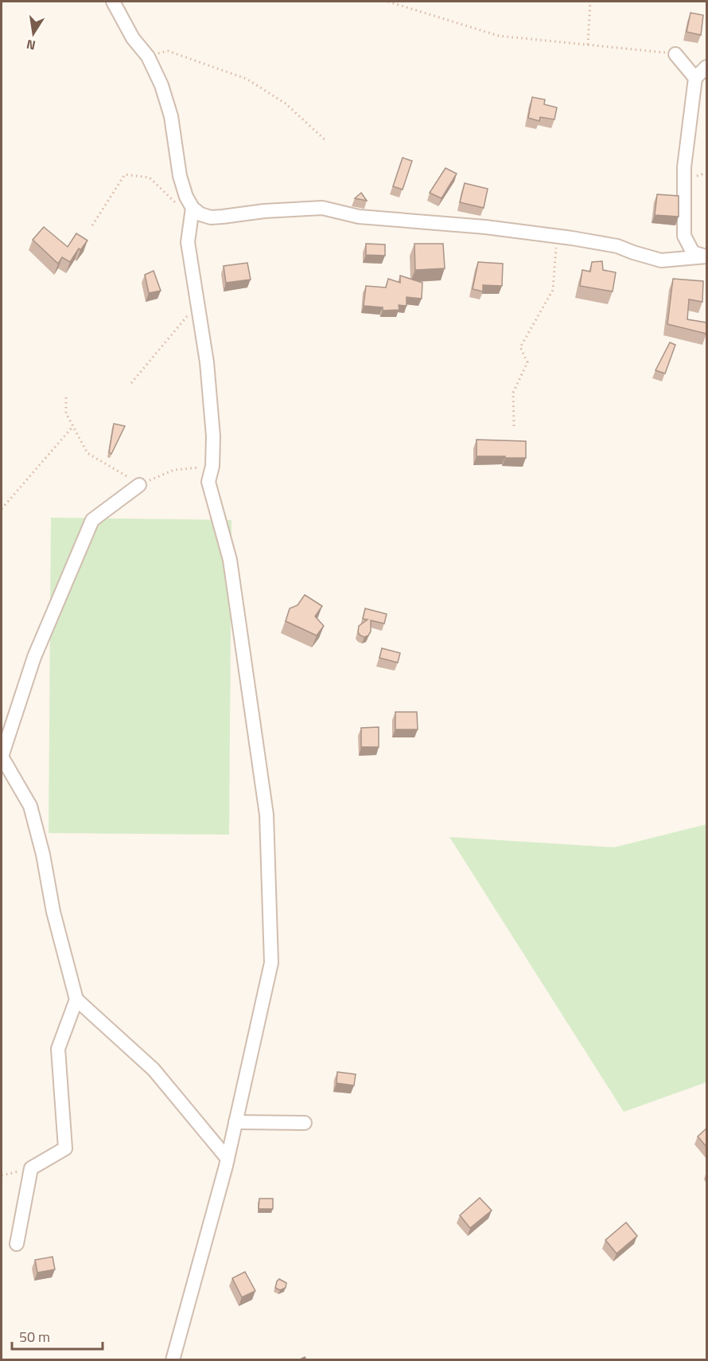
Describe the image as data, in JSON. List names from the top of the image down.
{
  "scale_bar": "50 m",
  "north": "bottom"
}
